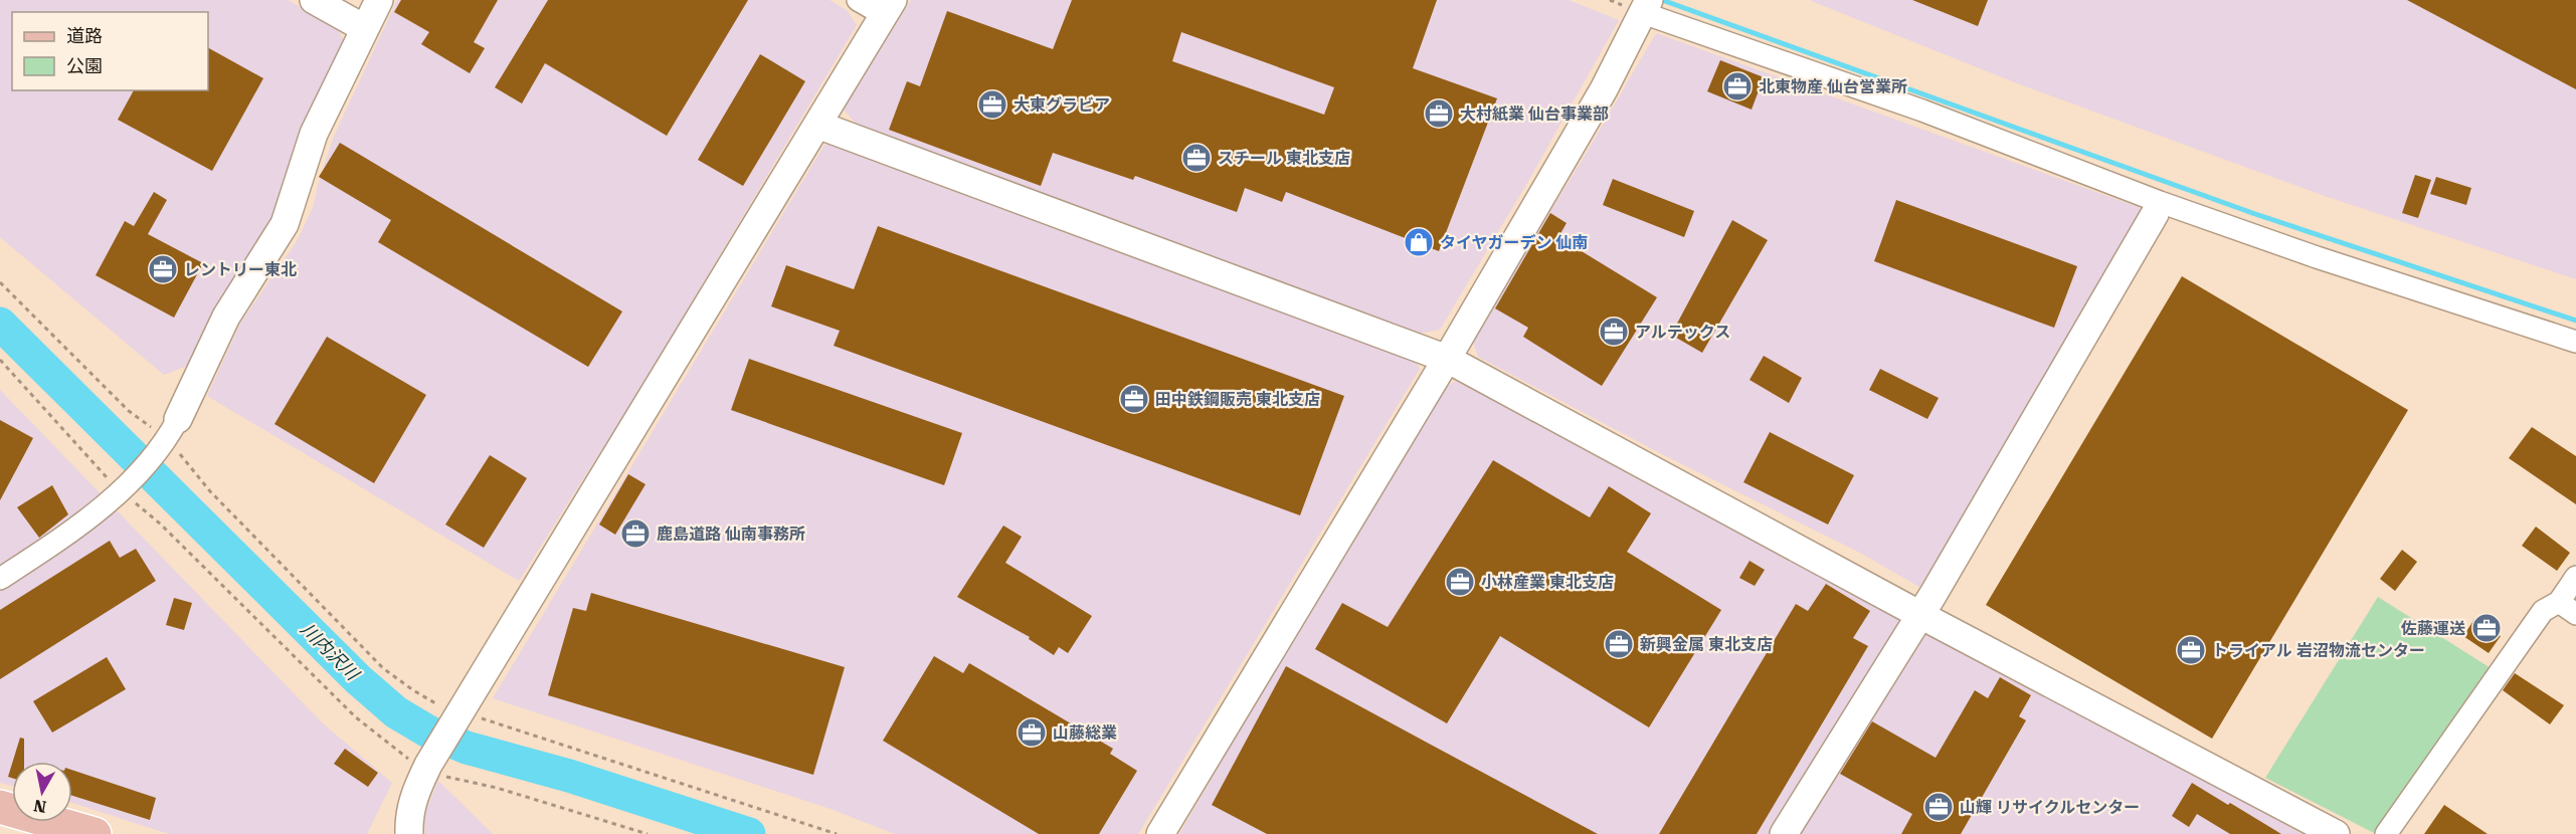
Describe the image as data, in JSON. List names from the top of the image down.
{
  "water": ["川内沢川"],
  "places": {
    "office": [
      "北東物産 仙台営業所",
      "大東グラビア",
      "大村紙業 仙台事業部",
      "スチール 東北支店",
      "レントリー東北",
      "アルテックス",
      "田中鉄鋼販売 東北支店",
      "鹿島道路 仙南事務所",
      "小林産業 東北支店",
      "佐藤運送",
      "新興金属 東北支店",
      "トライアル 岩沼物流センター",
      "山藤総業",
      "山輝 リサイクルセンター"
    ],
    "shop": ["タイヤガーデン 仙南"]
  },
  "legend": ["道路", "公園"],
  "north": "bottom"
}
